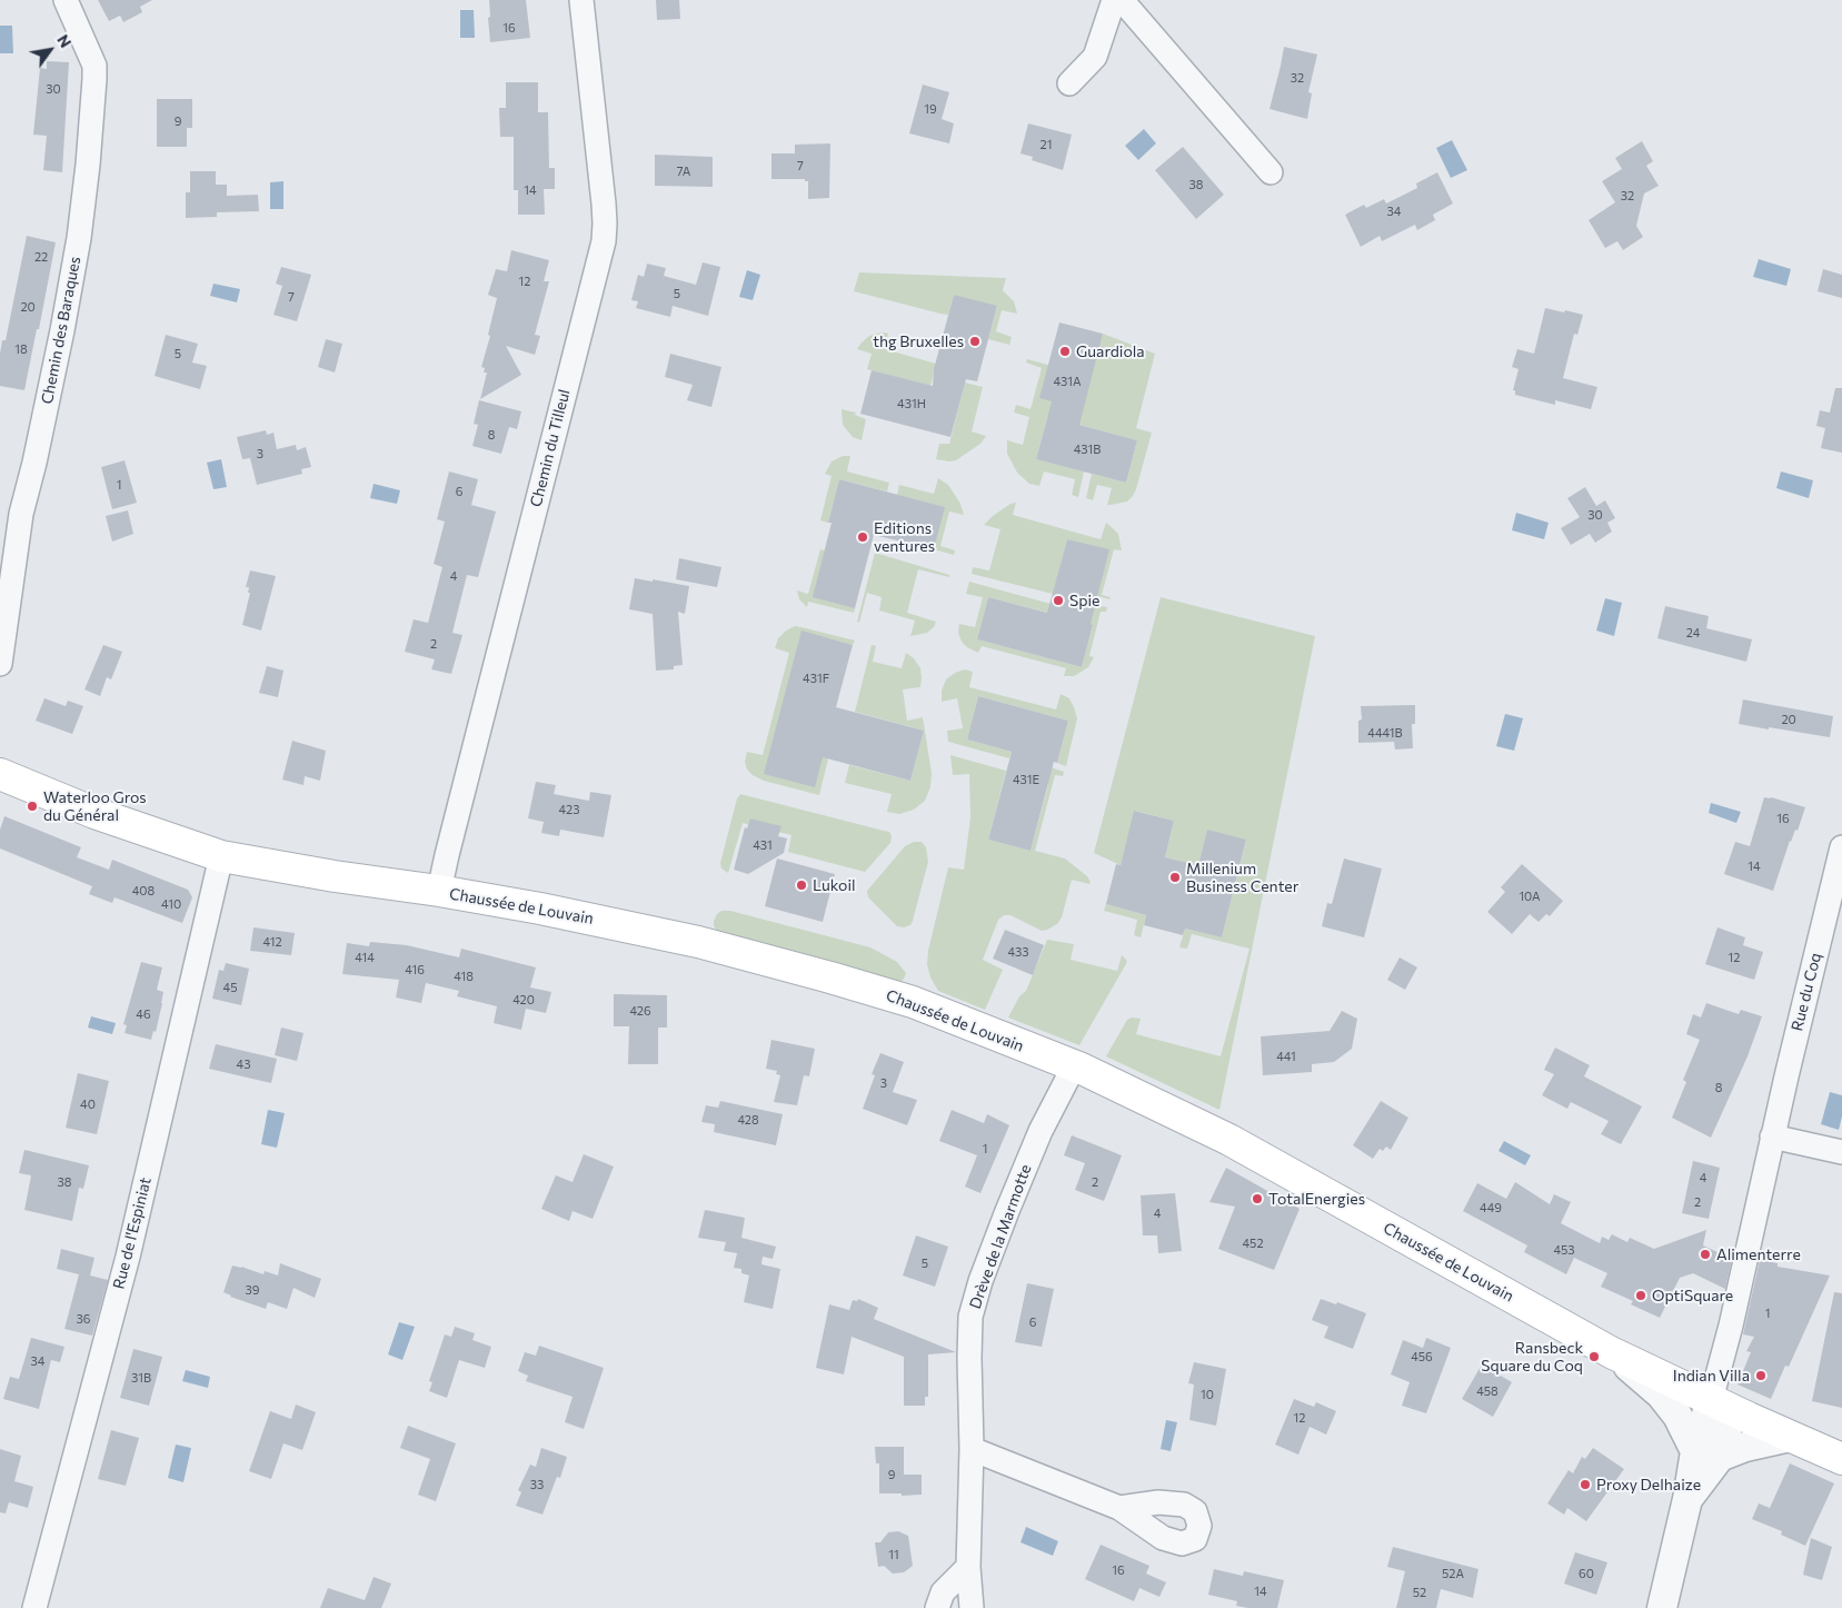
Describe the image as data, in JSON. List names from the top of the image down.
{
  "streets": {
    "main road": ["Chaussée de Louvain"],
    "street": [
      "Chemin des Baraques",
      "Chemin du Tilleul",
      "Rue du Coq",
      "Rue de l'Espiniat",
      "Drève de la Marmotte"
    ]
  },
  "crossings": [
    ["Chemin du Tilleul", "Chaussée de Louvain"],
    ["Chaussée de Louvain", "Rue du Coq"],
    ["Chaussée de Louvain", "Rue de l'Espiniat"],
    ["Chaussée de Louvain", "Drève de la Marmotte"]
  ],
  "places": [
    "thg Bruxelles",
    "Guardiola",
    "Editions ventures",
    "Spie",
    "Waterloo Gros du Général",
    "Millenium Business Center",
    "Lukoil",
    "TotalEnergies",
    "Alimenterre",
    "OptiSquare",
    "Ransbeck Square du Coq",
    "Indian Villa",
    "Proxy Delhaize"
  ],
  "house_numbers": [
    "16",
    "32",
    "30",
    "19",
    "9",
    "21",
    "7",
    "7A",
    "38",
    "14",
    "32",
    "34",
    "22",
    "12",
    "5",
    "7",
    "20",
    "18",
    "5",
    "431A",
    "431H",
    "8",
    "431B",
    "3",
    "1",
    "6",
    "30",
    "4",
    "24",
    "2",
    "431F",
    "20",
    "4441B",
    "431E",
    "423",
    "16",
    "431",
    "14",
    "408",
    "10A",
    "410",
    "412",
    "433",
    "414",
    "12",
    "416",
    "418",
    "45",
    "420",
    "426",
    "46",
    "441",
    "43",
    "3",
    "8",
    "40",
    "428",
    "1",
    "4",
    "38",
    "2",
    "2",
    "449",
    "4",
    "452",
    "453",
    "5",
    "39",
    "1",
    "36",
    "6",
    "456",
    "34",
    "31B",
    "458",
    "10",
    "12",
    "9",
    "33",
    "11",
    "16",
    "52A",
    "60",
    "14",
    "52"
  ],
  "north": "top right"
}
